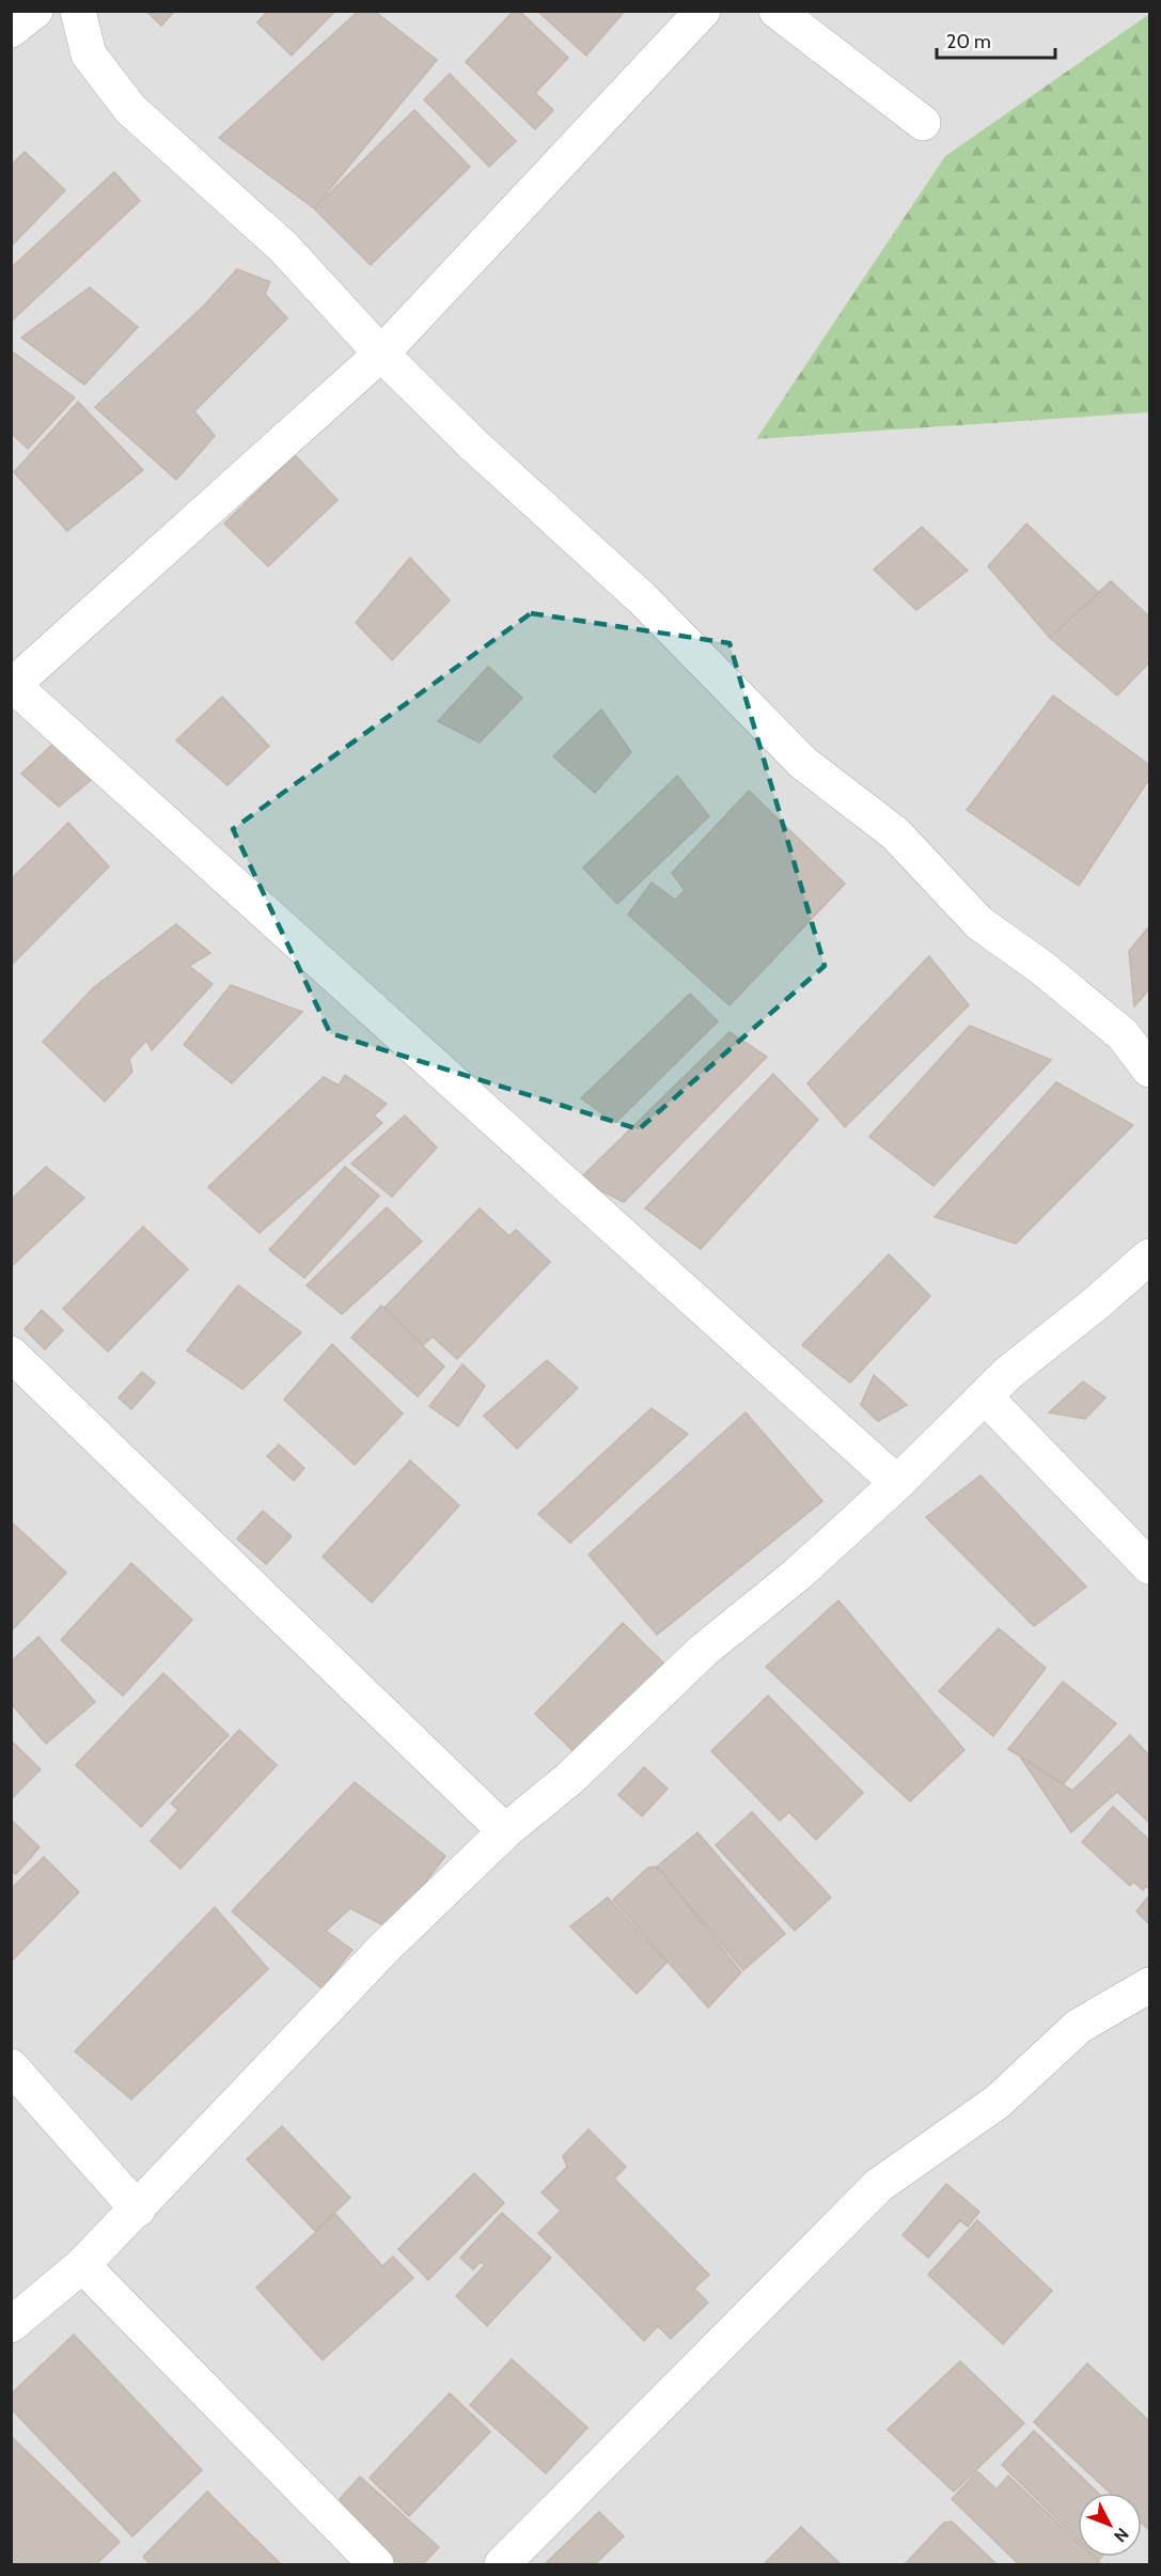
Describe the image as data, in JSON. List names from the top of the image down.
{
  "scale_bar": "20 m",
  "north": "bottom right"
}
